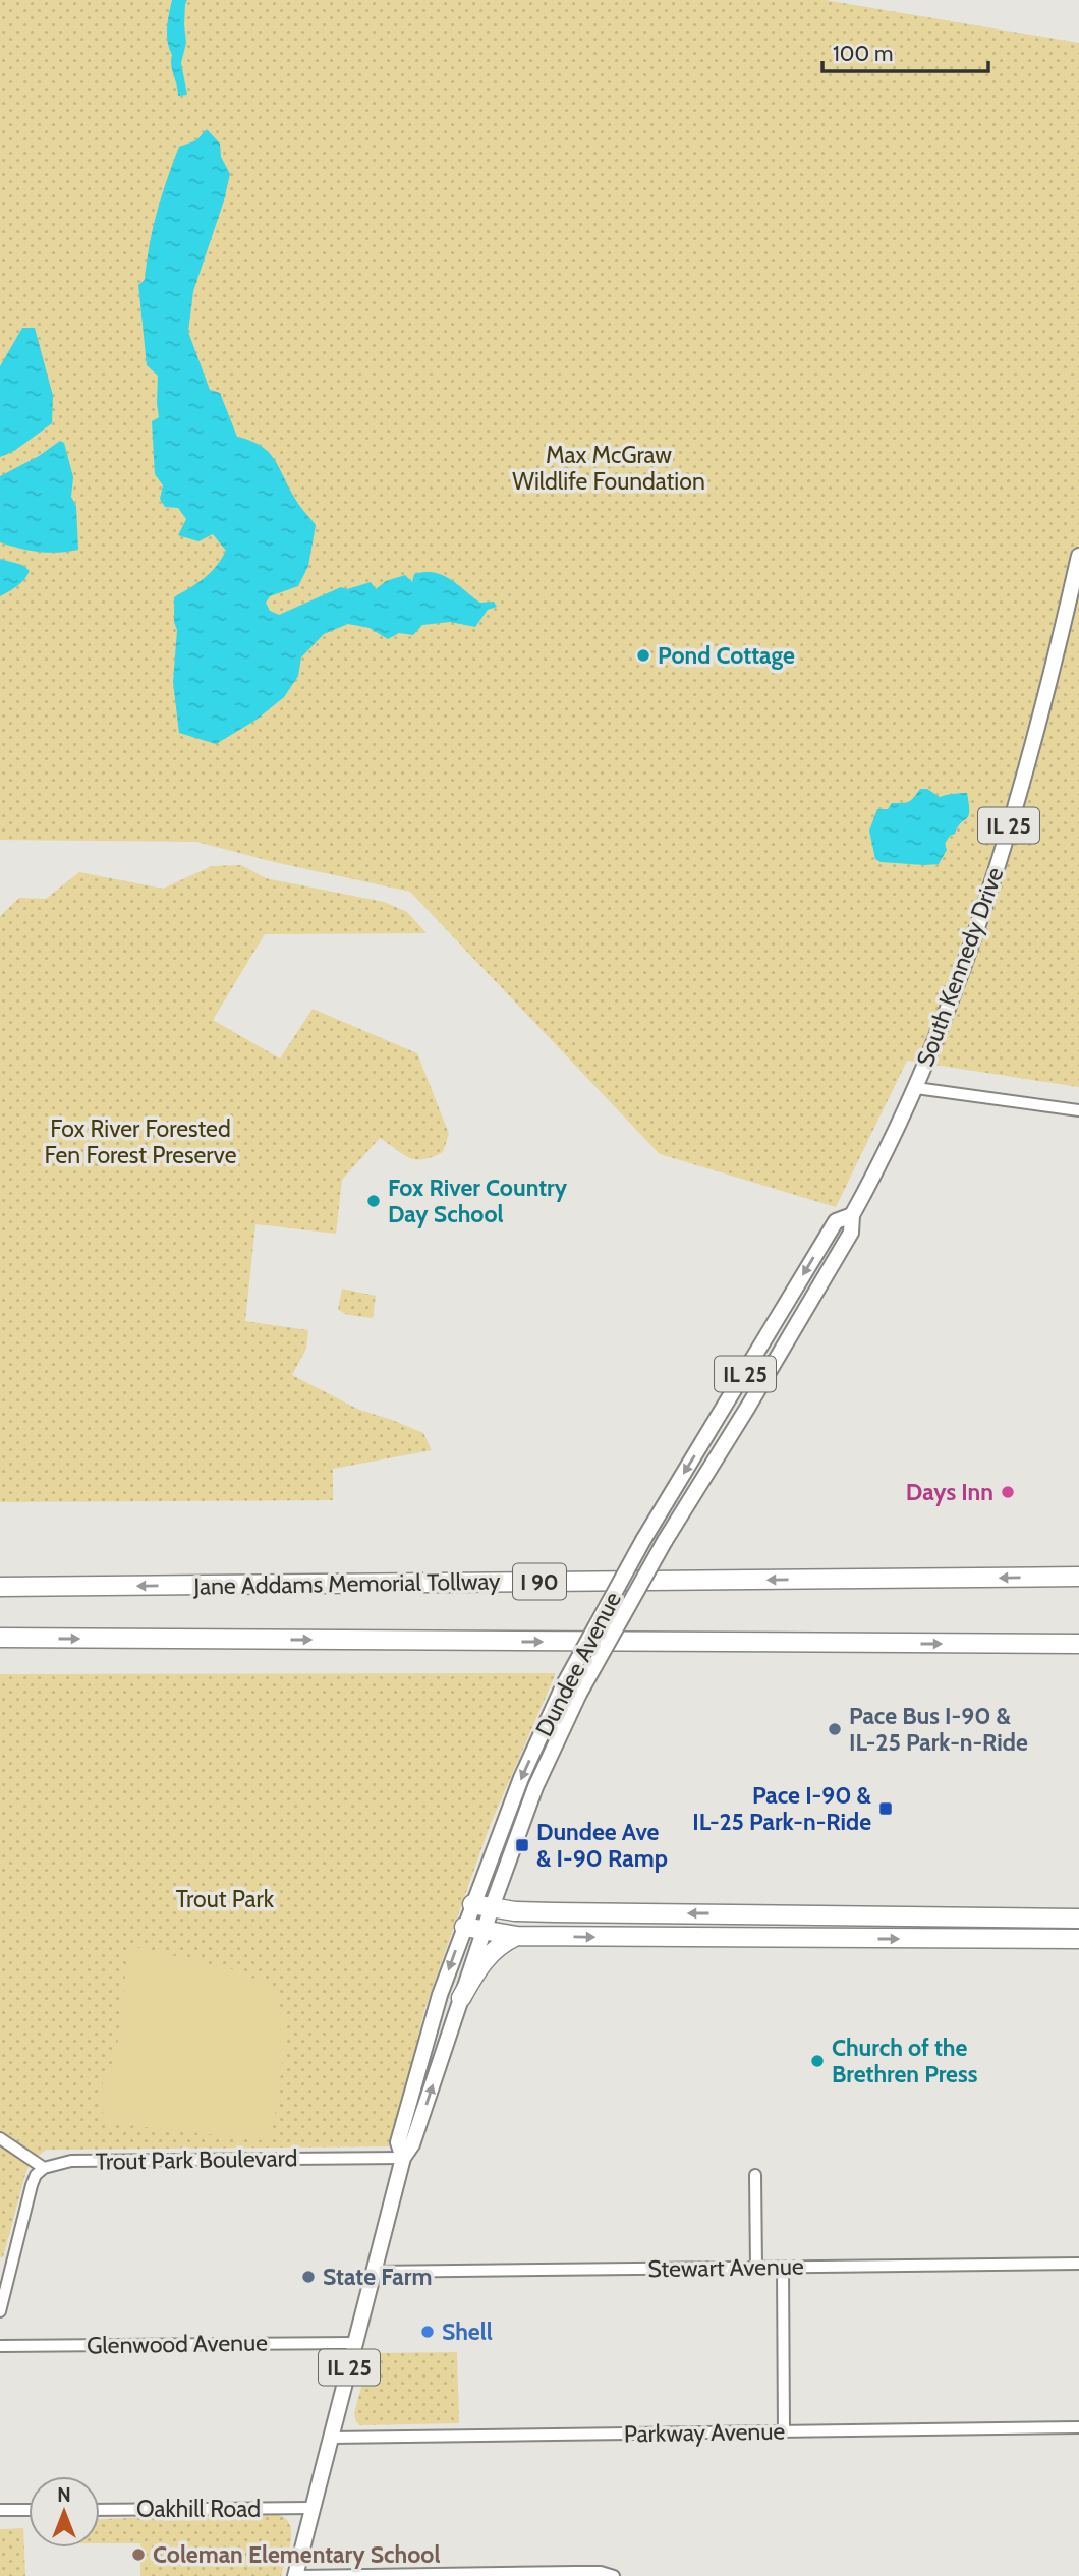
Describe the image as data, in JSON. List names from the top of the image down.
{
  "streets": {
    "highway": ["I 90", "Jane Addams Memorial Tollway"],
    "main road": ["IL 25", "South Kennedy Drive", "Dundee Avenue"],
    "street": [
      "Trout Park Boulevard",
      "Stewart Avenue",
      "Glenwood Avenue",
      "Parkway Avenue",
      "Oakhill Road"
    ]
  },
  "crossings": [
    ["South Kennedy Drive", "Dundee Avenue"],
    ["Dundee Avenue", "Trout Park Boulevard"],
    ["Dundee Avenue", "Stewart Avenue"],
    ["Dundee Avenue", "Glenwood Avenue"],
    ["Dundee Avenue", "Parkway Avenue"],
    ["Dundee Avenue", "Oakhill Road"]
  ],
  "parks": ["Max McGraw Wildlife Foundation", "Fox River Forested Fen Forest Preserve", "Trout Park"],
  "places": {
    "other": [
      "Pond Cottage",
      "Fox River Country Day School",
      "Days Inn",
      "Pace Bus I-90 & IL-25 Park-n-Ride",
      "Church of the Brethren Press",
      "State Farm",
      "Shell",
      "Coleman Elementary School"
    ],
    "transit": ["Pace I-90 & IL-25 Park-n-Ride", "Dundee Ave & I-90 Ramp"]
  },
  "scale_bar": "100 m",
  "north": "top"
}
